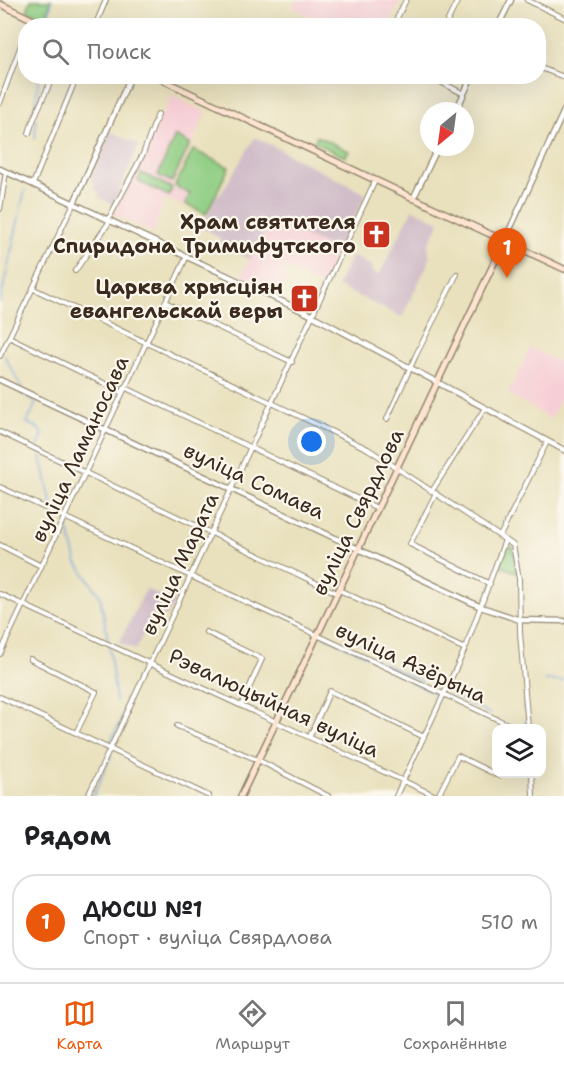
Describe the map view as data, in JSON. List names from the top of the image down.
{
  "streets": {
    "main road": ["вуліца Свярдлова"],
    "street": [
      "вуліца Ламаносава",
      "вуліца Сомава",
      "вуліца Марата",
      "вуліца Азёрына",
      "Рэвалюцыйная вуліца"
    ]
  },
  "crossings": [
    ["вуліца Ламаносава", "вуліца Сомава"],
    ["вуліца Ламаносава", "вуліца Азёрына"],
    ["вуліца Ламаносава", "Рэвалюцыйная вуліца"],
    ["вуліца Сомава", "вуліца Свярдлова"],
    ["вуліца Сомава", "вуліца Марата"],
    ["вуліца Свярдлова", "вуліца Азёрына"],
    ["вуліца Свярдлова", "Рэвалюцыйная вуліца"],
    ["вуліца Марата", "вуліца Азёрына"],
    ["вуліца Марата", "Рэвалюцыйная вуліца"]
  ],
  "places": {
    "church": ["Храм святителя Спиридона Тримифутского", "Царква хрысціян евангельскай веры"]
  },
  "north": "bottom left",
  "page": {
    "search": "Поиск",
    "pins": "1",
    "heading": "Рядом",
    "list": [
      {
        "mark": "1",
        "name": "ДЮСШ №1",
        "note": "Спорт · вуліца Свярдлова",
        "value": "510 m"
      }
    ],
    "nav": ["Карта", "Маршрут", "Сохранённые"]
  }
}
